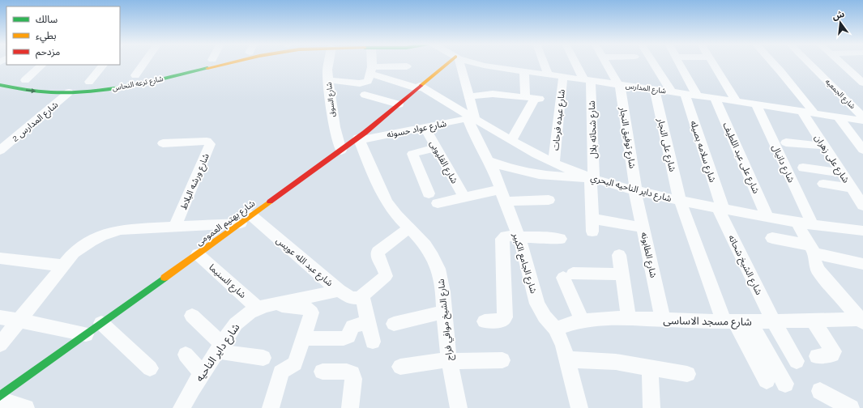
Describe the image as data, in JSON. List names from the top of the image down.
{
  "streets": {
    "main road": ["شارع ترعه النحاس", "شارع بهتيم العمومى"],
    "street": [
      "شارع المدارس",
      "شارع الجمعيه",
      "شارع السوق",
      "شارع عبده فرحات",
      "شارع المدارس 2",
      "شارع عواد حسونه",
      "شارع شحاته بلال",
      "شارع توفيق النجار",
      "شارع على النجار",
      "شارع سلامه بصيله",
      "شارع على عبد اللطيف",
      "شارع على زهران",
      "شارع القليوبى",
      "شارع دانيال",
      "شارع ورشه البلاط",
      "شارع داير الناحيه البحري",
      "شارع الطابونه",
      "شارع عبد الله عويس",
      "شارع الجامع الكبير",
      "شارع الشيخ شحاته",
      "شارع السنيما",
      "شارع الشيخ موافي فراج",
      "شارع مسجد الاساسى",
      "شارع داير الناحيه"
    ]
  },
  "crossings": [
    ["شارع ترعه النحاس", "شارع المدارس 2"],
    ["شارع المدارس", "شارع عبده فرحات"],
    ["شارع المدارس", "شارع شحاته بلال"],
    ["شارع المدارس", "شارع توفيق النجار"],
    ["شارع المدارس", "شارع على النجار"],
    ["شارع المدارس", "شارع سلامه بصيله"],
    ["شارع المدارس", "شارع على عبد اللطيف"],
    ["شارع المدارس", "شارع على زهران"],
    ["شارع المدارس", "شارع دانيال"],
    ["شارع السوق", "شارع بهتيم العمومى"],
    ["شارع عبده فرحات", "شارع داير الناحيه البحري"],
    ["شارع عواد حسونه", "شارع القليوبى"],
    ["شارع عواد حسونه", "شارع داير الناحيه البحري"],
    ["شارع عواد حسونه", "شارع بهتيم العمومى"],
    ["شارع عواد حسونه", "شارع الجامع الكبير"],
    ["شارع عواد حسونه", "شارع الشيخ موافي فراج"],
    ["شارع شحاته بلال", "شارع داير الناحيه البحري"],
    ["شارع شحاته بلال", "شارع الطابونه"],
    ["شارع توفيق النجار", "شارع داير الناحيه البحري"],
    ["شارع توفيق النجار", "شارع الطابونه"],
    ["شارع على النجار", "شارع داير الناحيه البحري"],
    ["شارع على النجار", "شارع مسجد الاساسى"],
    ["شارع سلامه بصيله", "شارع داير الناحيه البحري"],
    ["شارع سلامه بصيله", "شارع الشيخ شحاته"],
    ["شارع على عبد اللطيف", "شارع داير الناحيه البحري"],
    ["شارع دانيال", "شارع داير الناحيه البحري"],
    ["شارع داير الناحيه البحري", "شارع بهتيم العمومى"],
    ["شارع داير الناحيه البحري", "شارع الطابونه"],
    ["شارع داير الناحيه البحري", "شارع الجامع الكبير"],
    ["شارع داير الناحيه البحري", "شارع الشيخ شحاته"],
    ["شارع بهتيم العمومى", "شارع عبد الله عويس"],
    ["شارع بهتيم العمومى", "شارع السنيما"],
    ["شارع بهتيم العمومى", "شارع الشيخ موافي فراج"],
    ["شارع الطابونه", "شارع مسجد الاساسى"],
    ["شارع عبد الله عويس", "شارع داير الناحيه"],
    ["شارع الجامع الكبير", "شارع مسجد الاساسى"],
    ["شارع الشيخ شحاته", "شارع مسجد الاساسى"],
    ["شارع السنيما", "شارع داير الناحيه"]
  ],
  "legend": ["سالك", "بطيء", "مزدحم"],
  "north": "top"
}
